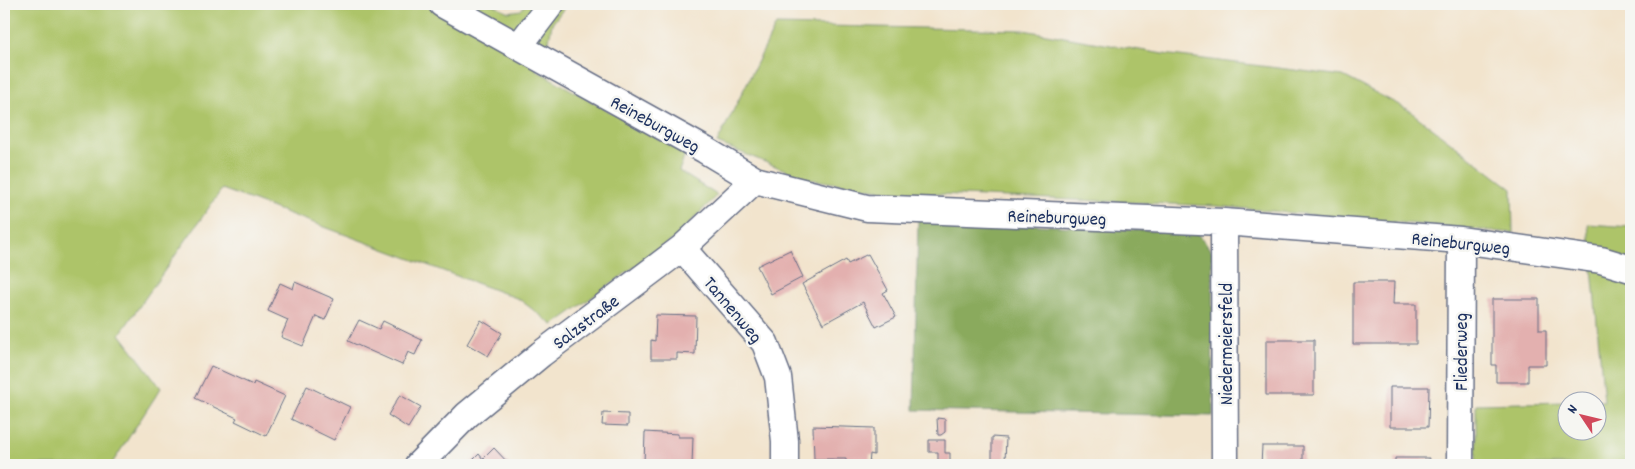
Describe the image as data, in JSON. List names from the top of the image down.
{
  "streets": {
    "street": [
      "Reineburgweg",
      "Tannenweg",
      "Salzstraße",
      "Niedermeiersfeld",
      "Fliederweg"
    ]
  },
  "crossings": [
    ["Reineburgweg", "Salzstraße"],
    ["Reineburgweg", "Niedermeiersfeld"],
    ["Reineburgweg", "Fliederweg"],
    ["Tannenweg", "Salzstraße"]
  ],
  "north": "top left"
}
